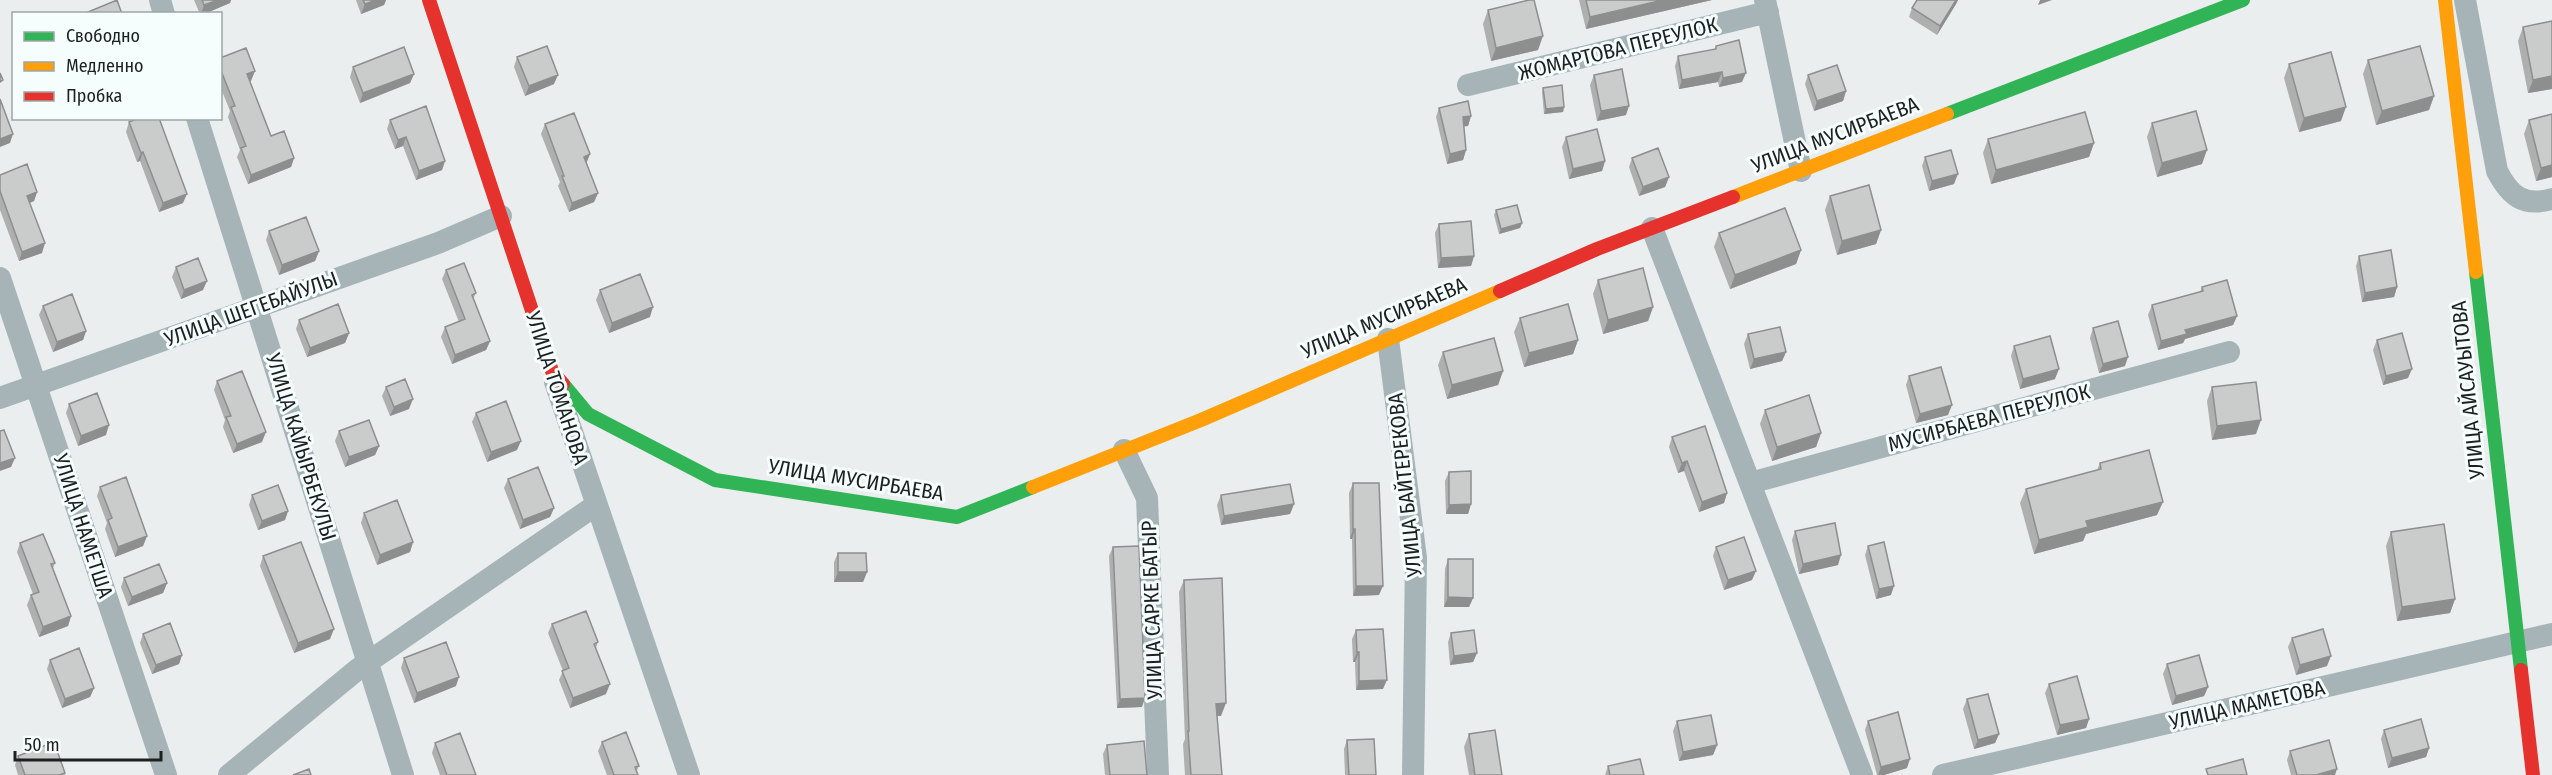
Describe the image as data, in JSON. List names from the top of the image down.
{
  "streets": {
    "street": [
      "ЖОМАРТОВА ПЕРЕУЛОК",
      "УЛИЦА МУСИРБАЕВА",
      "УЛИЦА ШЕГЕБАЙУЛЫ",
      "УЛИЦА ТОМАНОВА",
      "УЛИЦА АЙСАУЫТОВА",
      "МУСИРБАЕВА ПЕРЕУЛОК",
      "УЛИЦА КАЙЫРБЕКУЛЫ",
      "УЛИЦА БАЙТЕРЕКОВА",
      "УЛИЦА НАМЕТША",
      "УЛИЦА САРКЕ БАТЫР",
      "УЛИЦА МАМЕТОВА"
    ]
  },
  "crossings": [
    ["УЛИЦА МУСИРБАЕВА", "УЛИЦА ТОМАНОВА"],
    ["УЛИЦА МУСИРБАЕВА", "УЛИЦА БАЙТЕРЕКОВА"],
    ["УЛИЦА МУСИРБАЕВА", "УЛИЦА САРКЕ БАТЫР"],
    ["УЛИЦА ШЕГЕБАЙУЛЫ", "УЛИЦА ТОМАНОВА"],
    ["УЛИЦА ШЕГЕБАЙУЛЫ", "УЛИЦА КАЙЫРБЕКУЛЫ"],
    ["УЛИЦА ШЕГЕБАЙУЛЫ", "УЛИЦА НАМЕТША"],
    ["УЛИЦА АЙСАУЫТОВА", "УЛИЦА МАМЕТОВА"]
  ],
  "legend": ["Свободно", "Медленно", "Пробка"],
  "scale_bar": "50 m"
}
